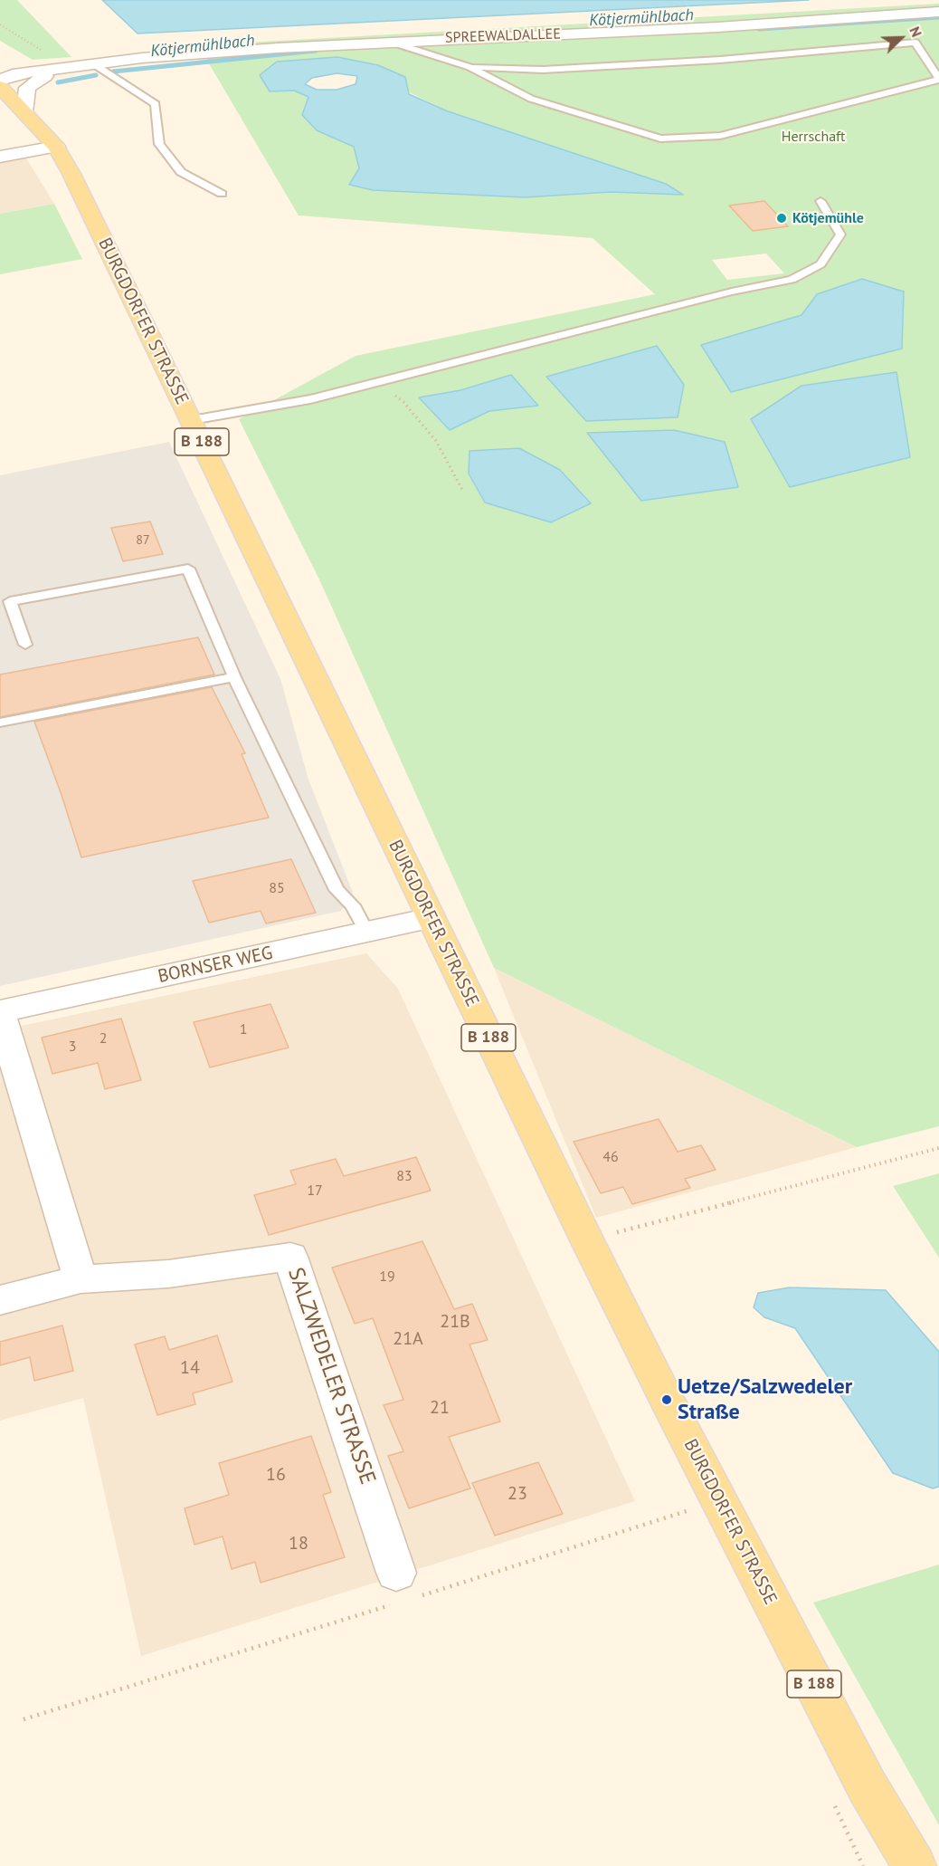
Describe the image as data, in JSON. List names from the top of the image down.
{
  "streets": {
    "main road": ["BURGDORFER STRASSE", "B 188"],
    "street": ["SPREEWALDALLEE", "BORNSER WEG", "SALZWEDELER STRASSE"]
  },
  "crossings": [
    ["SPREEWALDALLEE", "B 188"],
    ["BURGDORFER STRASSE", "B 188"],
    ["BURGDORFER STRASSE", "BORNSER WEG"]
  ],
  "water": ["Kötjermühlbach"],
  "parks": ["Herrschaft"],
  "places": ["Kötjemühle", "Uetze/Salzwedeler Straße"],
  "house_numbers": [
    "87",
    "85",
    "1",
    "2",
    "3",
    "46",
    "83",
    "17",
    "19",
    "21B",
    "21A",
    "14",
    "21",
    "16",
    "23",
    "18"
  ],
  "north": "top right"
}
